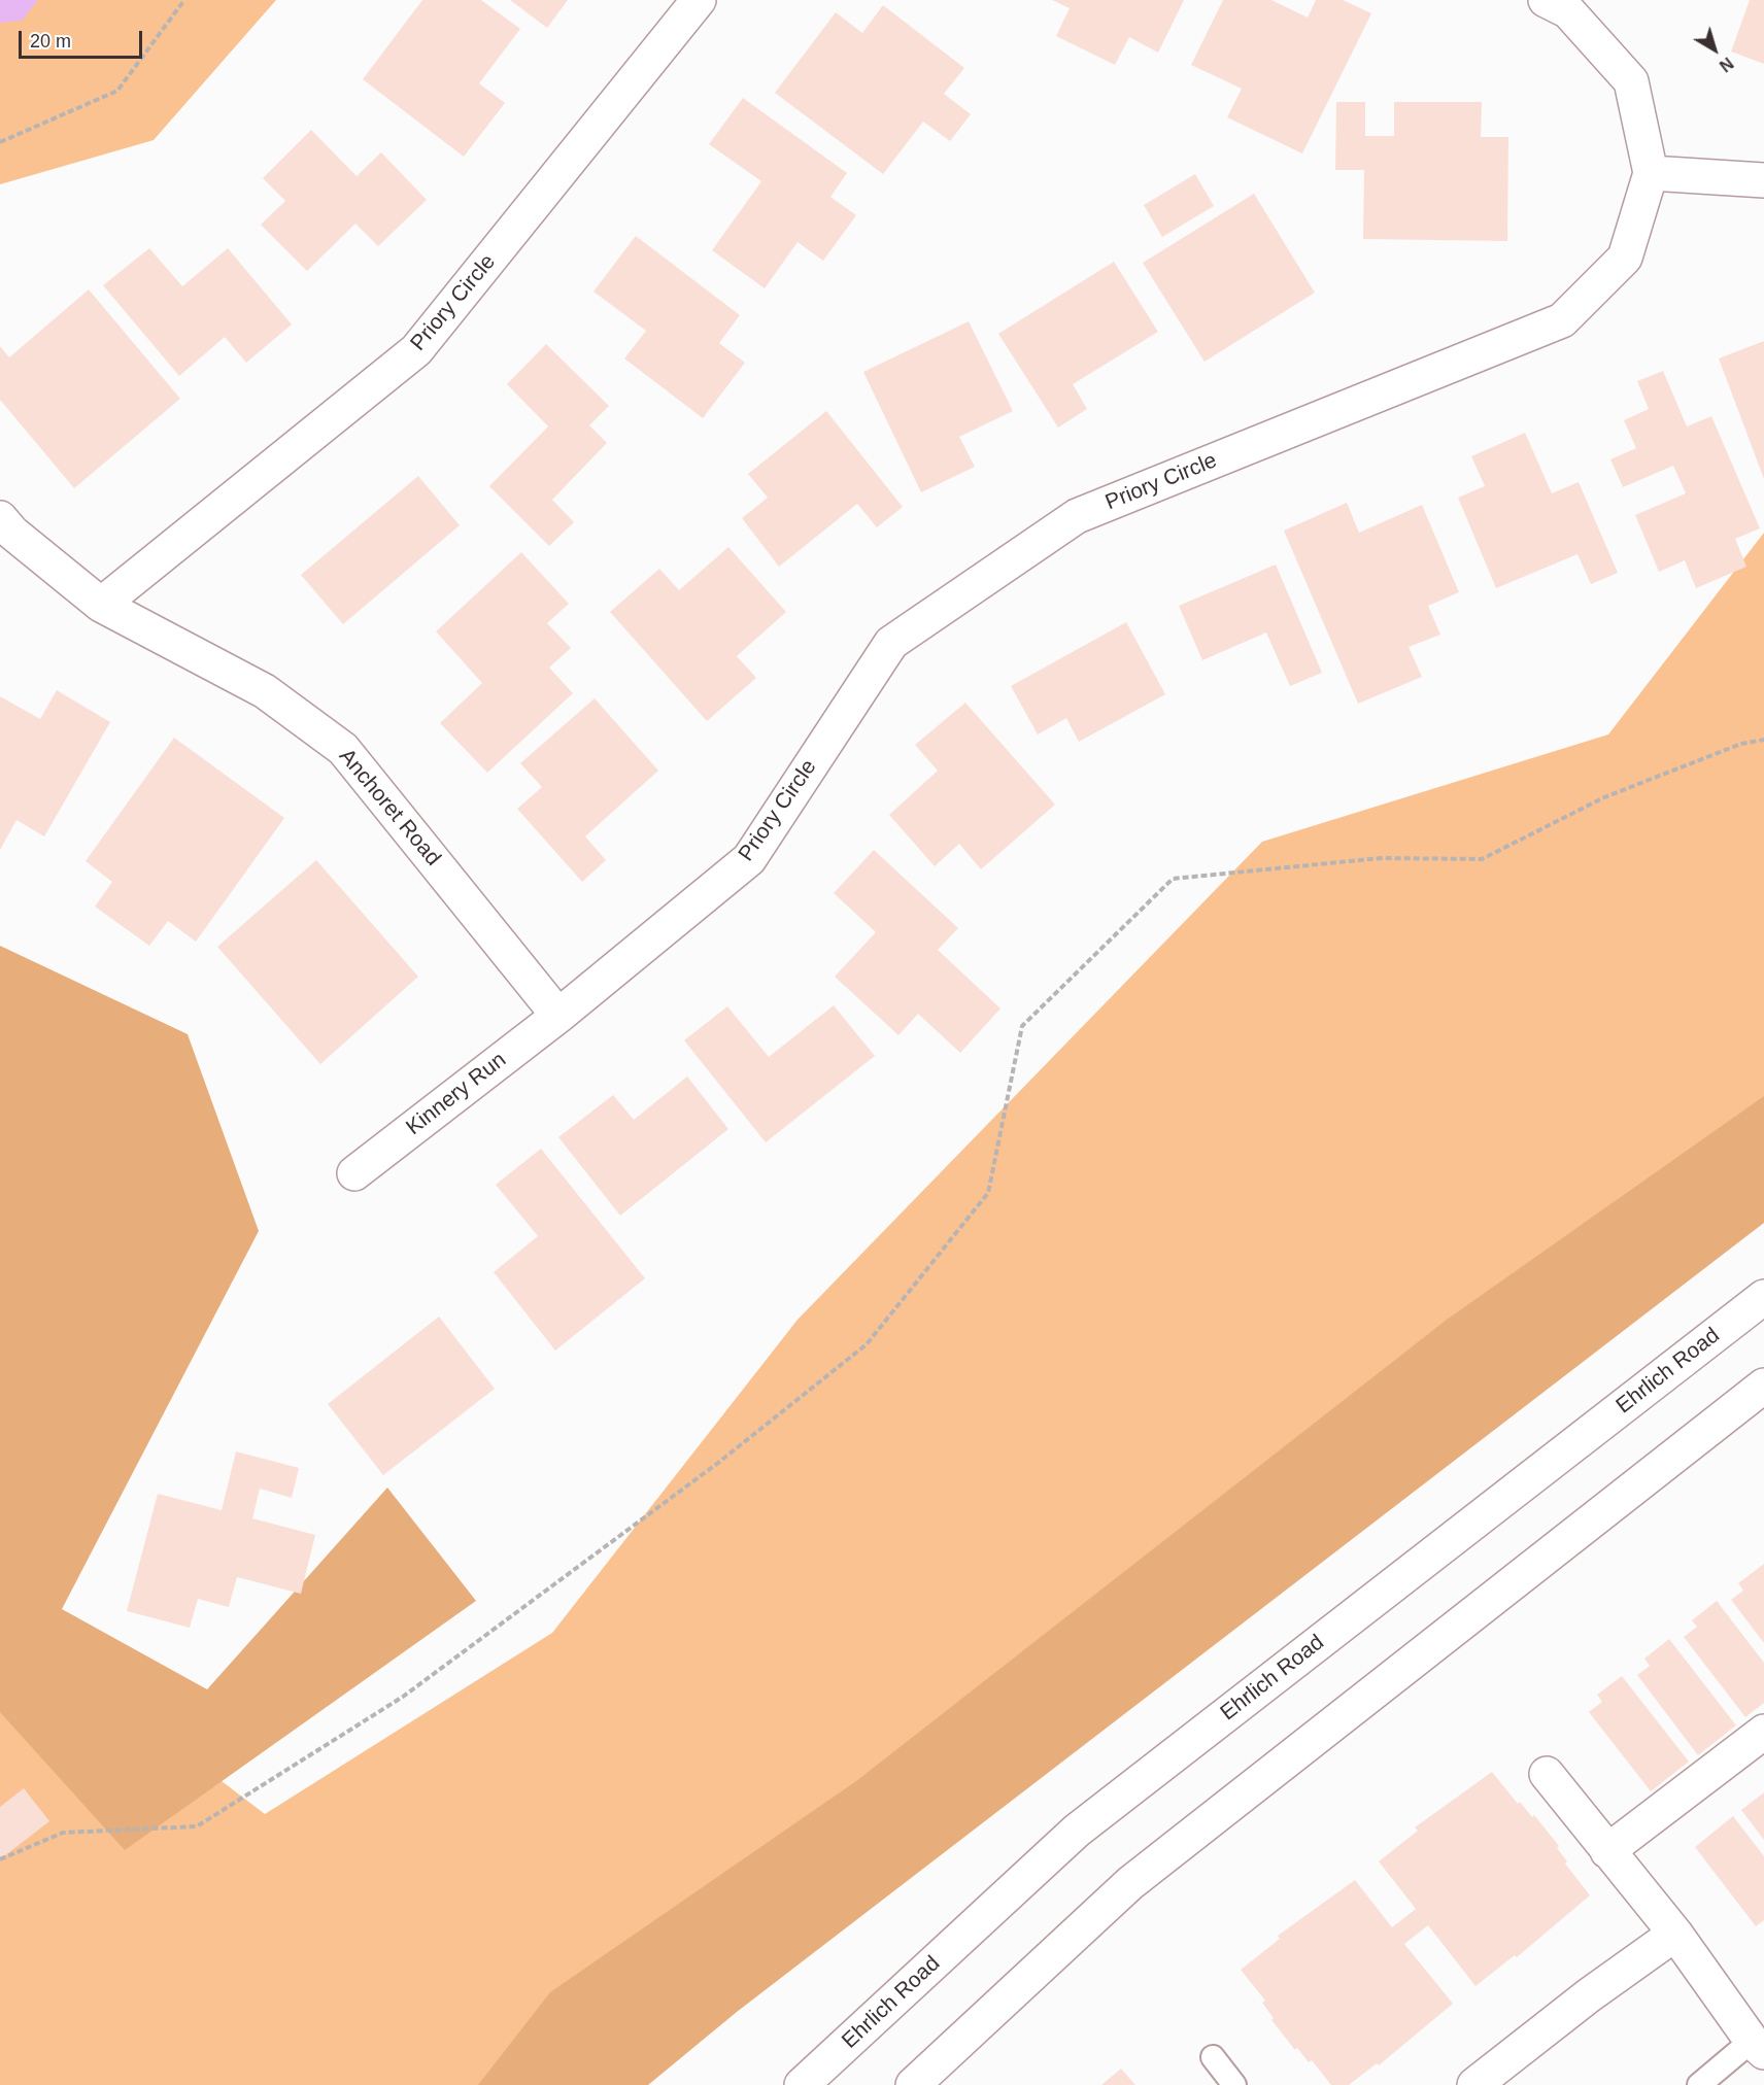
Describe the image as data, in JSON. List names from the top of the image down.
{
  "streets": {
    "street": [
      "Priory Circle",
      "Anchoret Road",
      "Kinnery Run",
      "Ehrlich Road"
    ]
  },
  "crossings": [
    ["Priory Circle", "Anchoret Road"],
    ["Priory Circle", "Kinnery Run"],
    ["Anchoret Road", "Kinnery Run"]
  ],
  "scale_bar": "20 m",
  "north": "bottom right"
}
